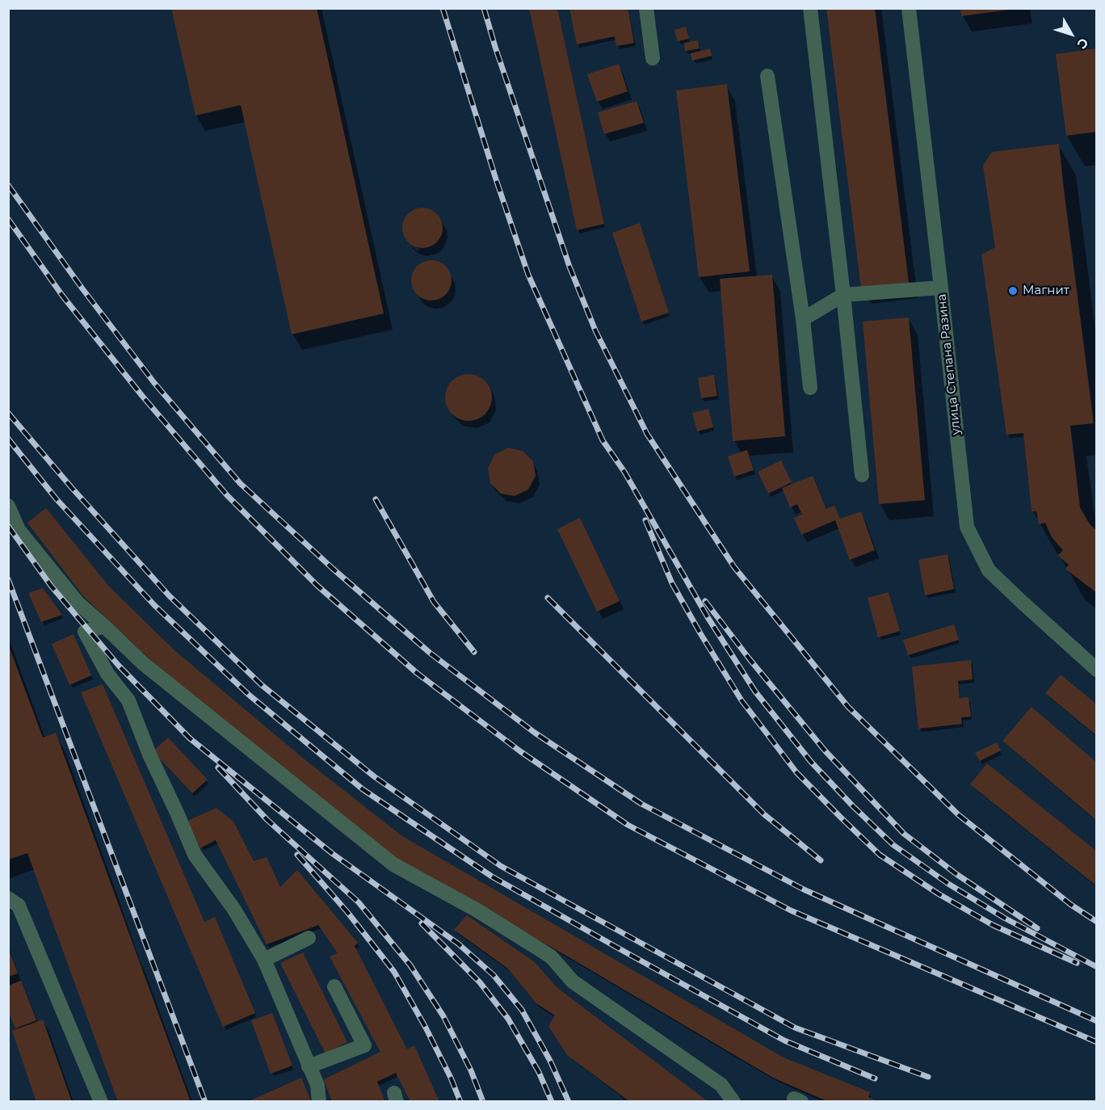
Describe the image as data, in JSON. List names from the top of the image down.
{
  "streets": {
    "street": ["улица Степана Разина"]
  },
  "places": ["Магнит"],
  "north": "bottom right"
}
